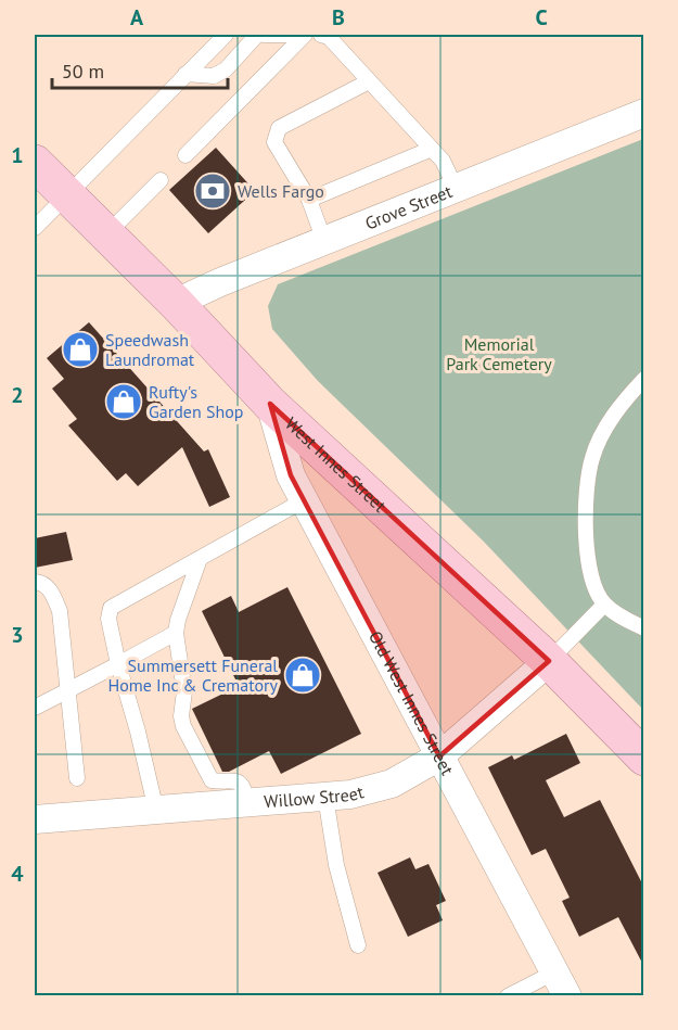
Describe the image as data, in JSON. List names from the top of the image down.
{
  "streets": {
    "main road": ["West Innes Street"],
    "street": ["Grove Street", "Old West Innes Street", "Willow Street"]
  },
  "crossings": [
    ["Grove Street", "West Innes Street"],
    ["West Innes Street", "Old West Innes Street"],
    ["West Innes Street", "Willow Street"],
    ["Old West Innes Street", "Willow Street"]
  ],
  "parks": ["Memorial Park Cemetery"],
  "places": {
    "bank": ["Wells Fargo"],
    "shop": ["Speedwash Laundromat", "Rufty's Garden Shop", "Summersett Funeral Home Inc & Crematory"]
  },
  "scale_bar": "50 m",
  "grid": {
    "columns": ["A", "B", "C"],
    "rows": [
      "1",
      "2",
      "3",
      "4"
    ]
  }
}
